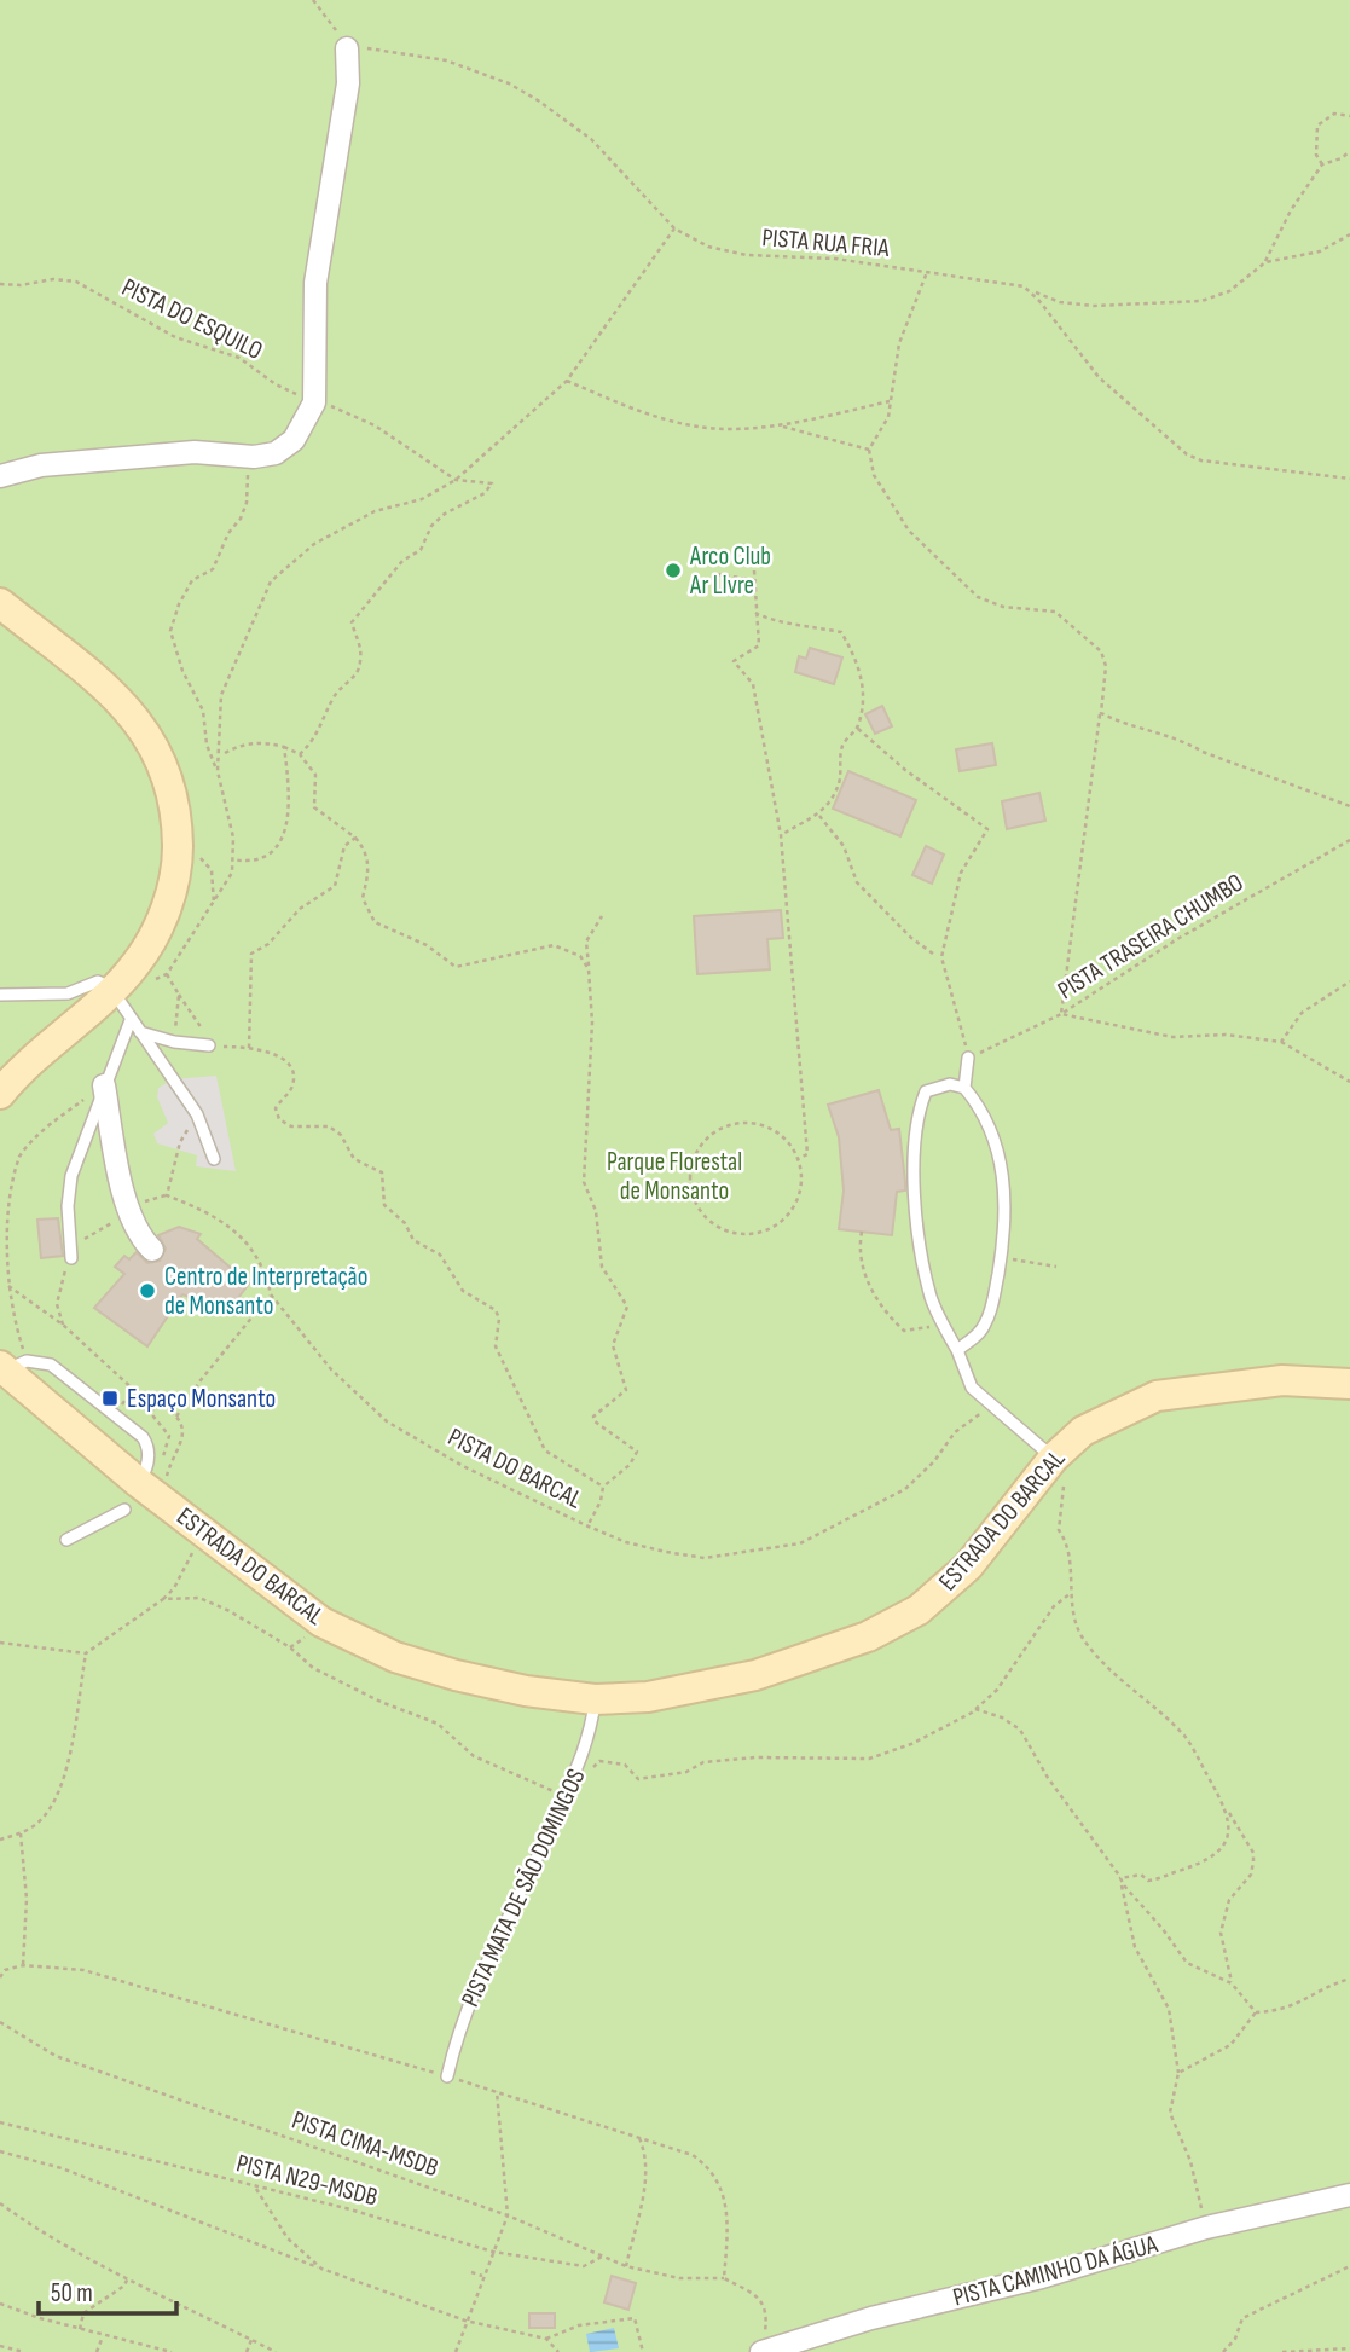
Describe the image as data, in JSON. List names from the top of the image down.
{
  "streets": {
    "street": ["ESTRADA DO BARCAL", "PISTA CAMINHO DA ÁGUA"],
    "lane": ["PISTA MATA DE SÃO DOMINGOS"],
    "path": [
      "PISTA RUA FRIA",
      "PISTA DO ESQUILO",
      "PISTA TRASEIRA CHUMBO",
      "PISTA DO BARCAL",
      "PISTA CIMA-MSDB",
      "PISTA N29-MSDB"
    ]
  },
  "crossings": [
    ["ESTRADA DO BARCAL", "PISTA MATA DE SÃO DOMINGOS"],
    ["PISTA CIMA-MSDB", "PISTA N29-MSDB"]
  ],
  "parks": ["Parque Florestal de Monsanto"],
  "places": {
    "other": ["Arco Club Ar LIvre", "Centro de Interpretação de Monsanto"],
    "transit": ["Espaço Monsanto"]
  },
  "scale_bar": "50 m"
}
